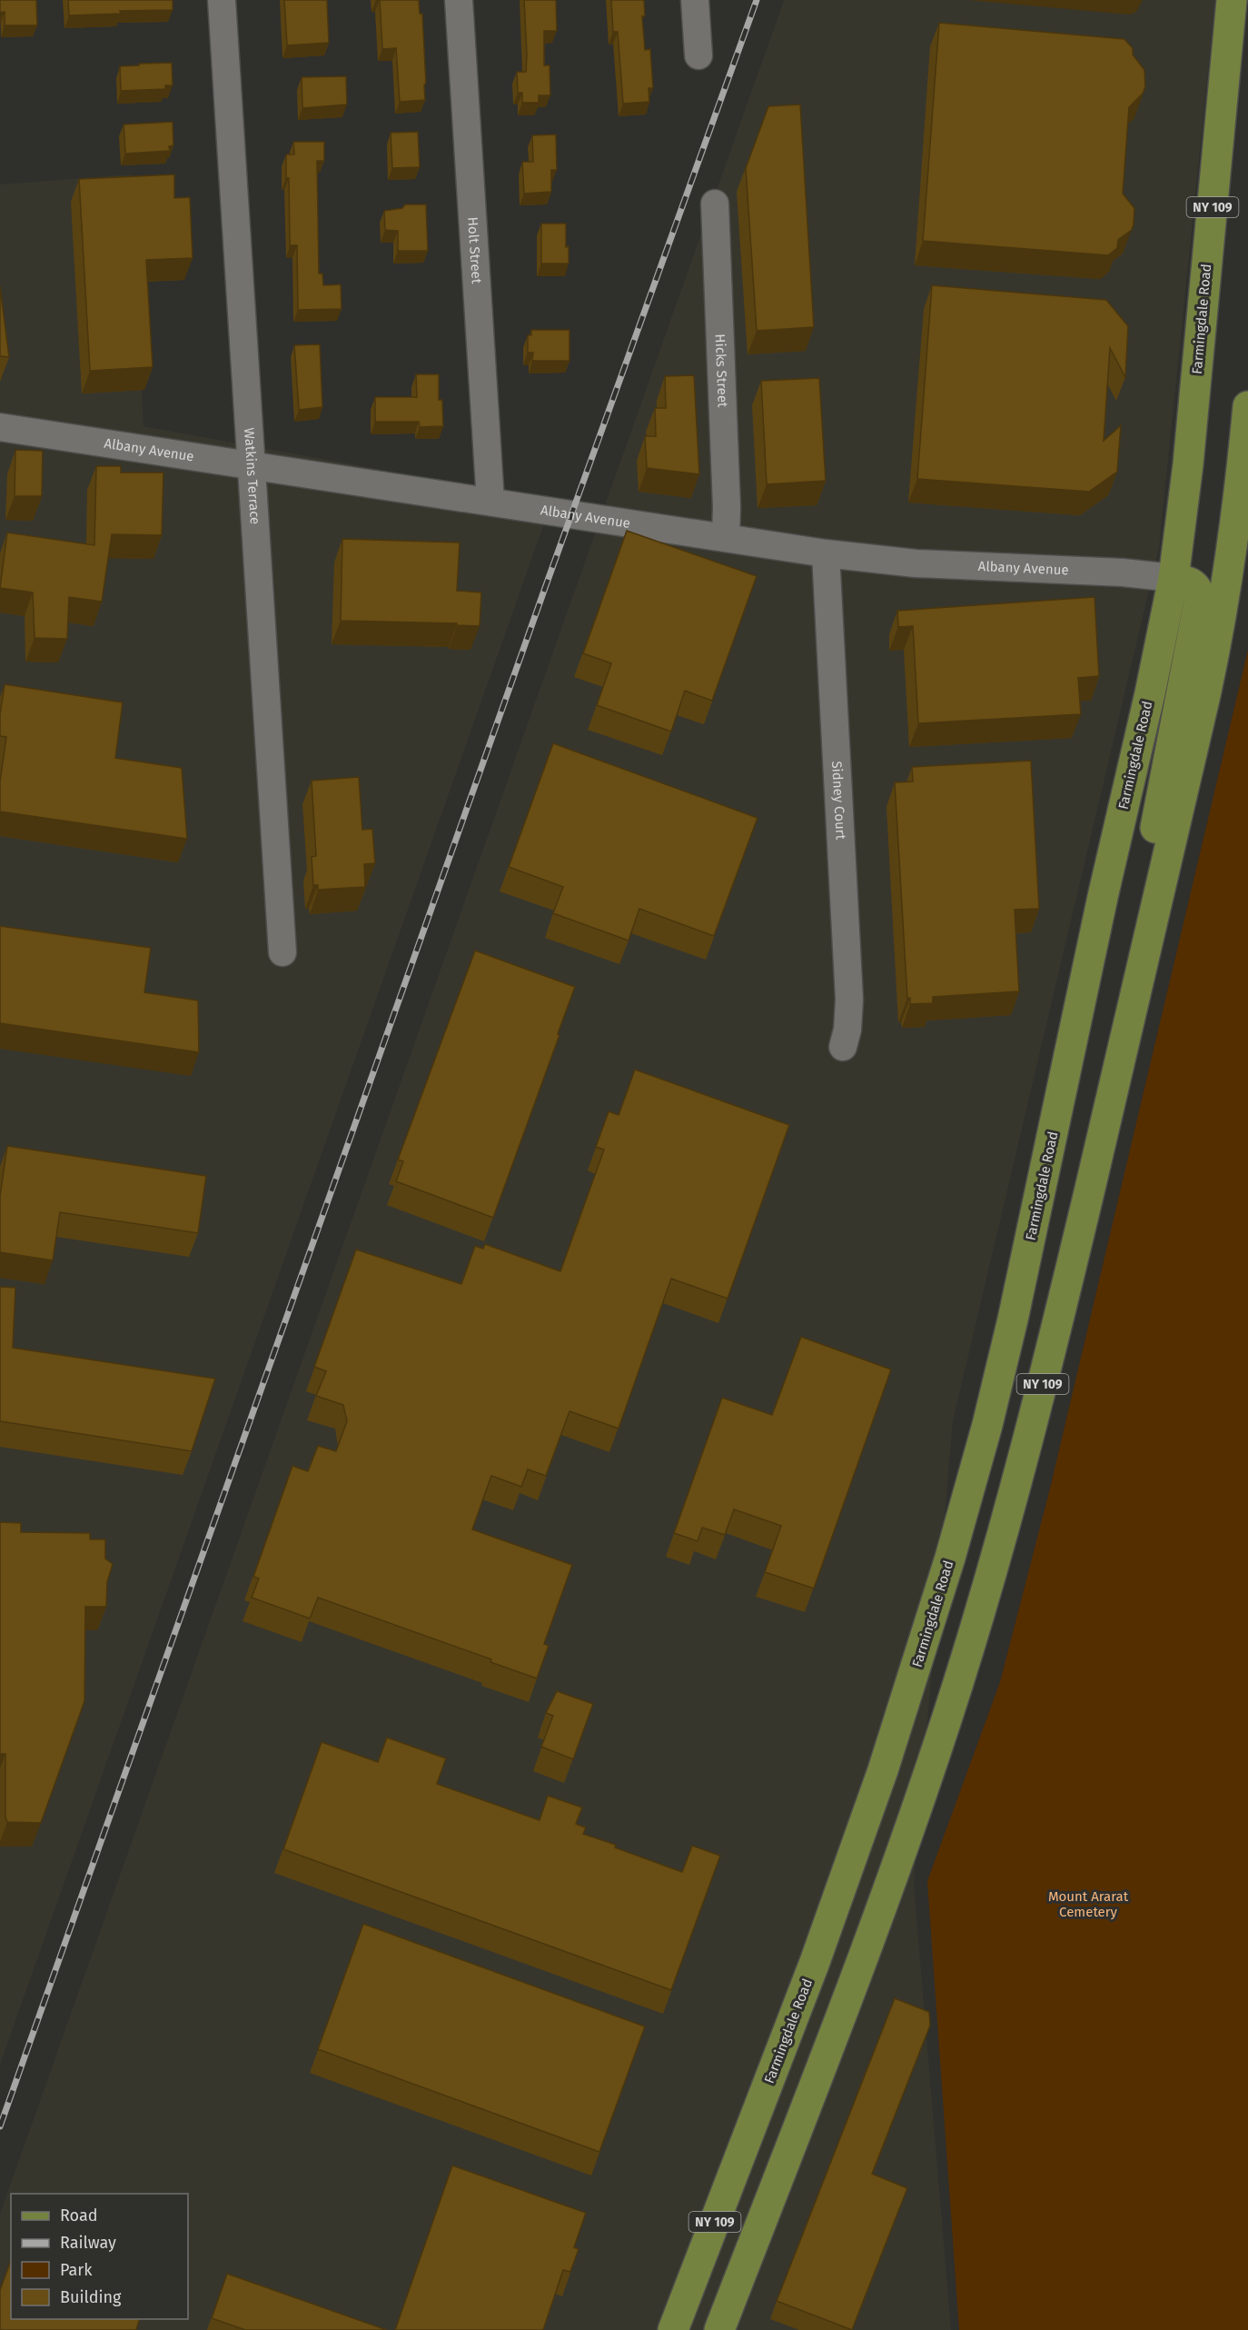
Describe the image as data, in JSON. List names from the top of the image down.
{
  "streets": {
    "main road": ["NY 109", "Farmingdale Road"],
    "street": [
      "Holt Street",
      "Hicks Street",
      "Albany Avenue",
      "Watkins Terrace",
      "Sidney Court"
    ]
  },
  "crossings": [
    ["Holt Street", "Albany Avenue"],
    ["Farmingdale Road", "Albany Avenue"],
    ["Hicks Street", "Albany Avenue"],
    ["Albany Avenue", "Watkins Terrace"],
    ["Albany Avenue", "Sidney Court"]
  ],
  "parks": ["Mount Ararat Cemetery"],
  "legend": [
    "Road",
    "Railway",
    "Park",
    "Building"
  ]
}
